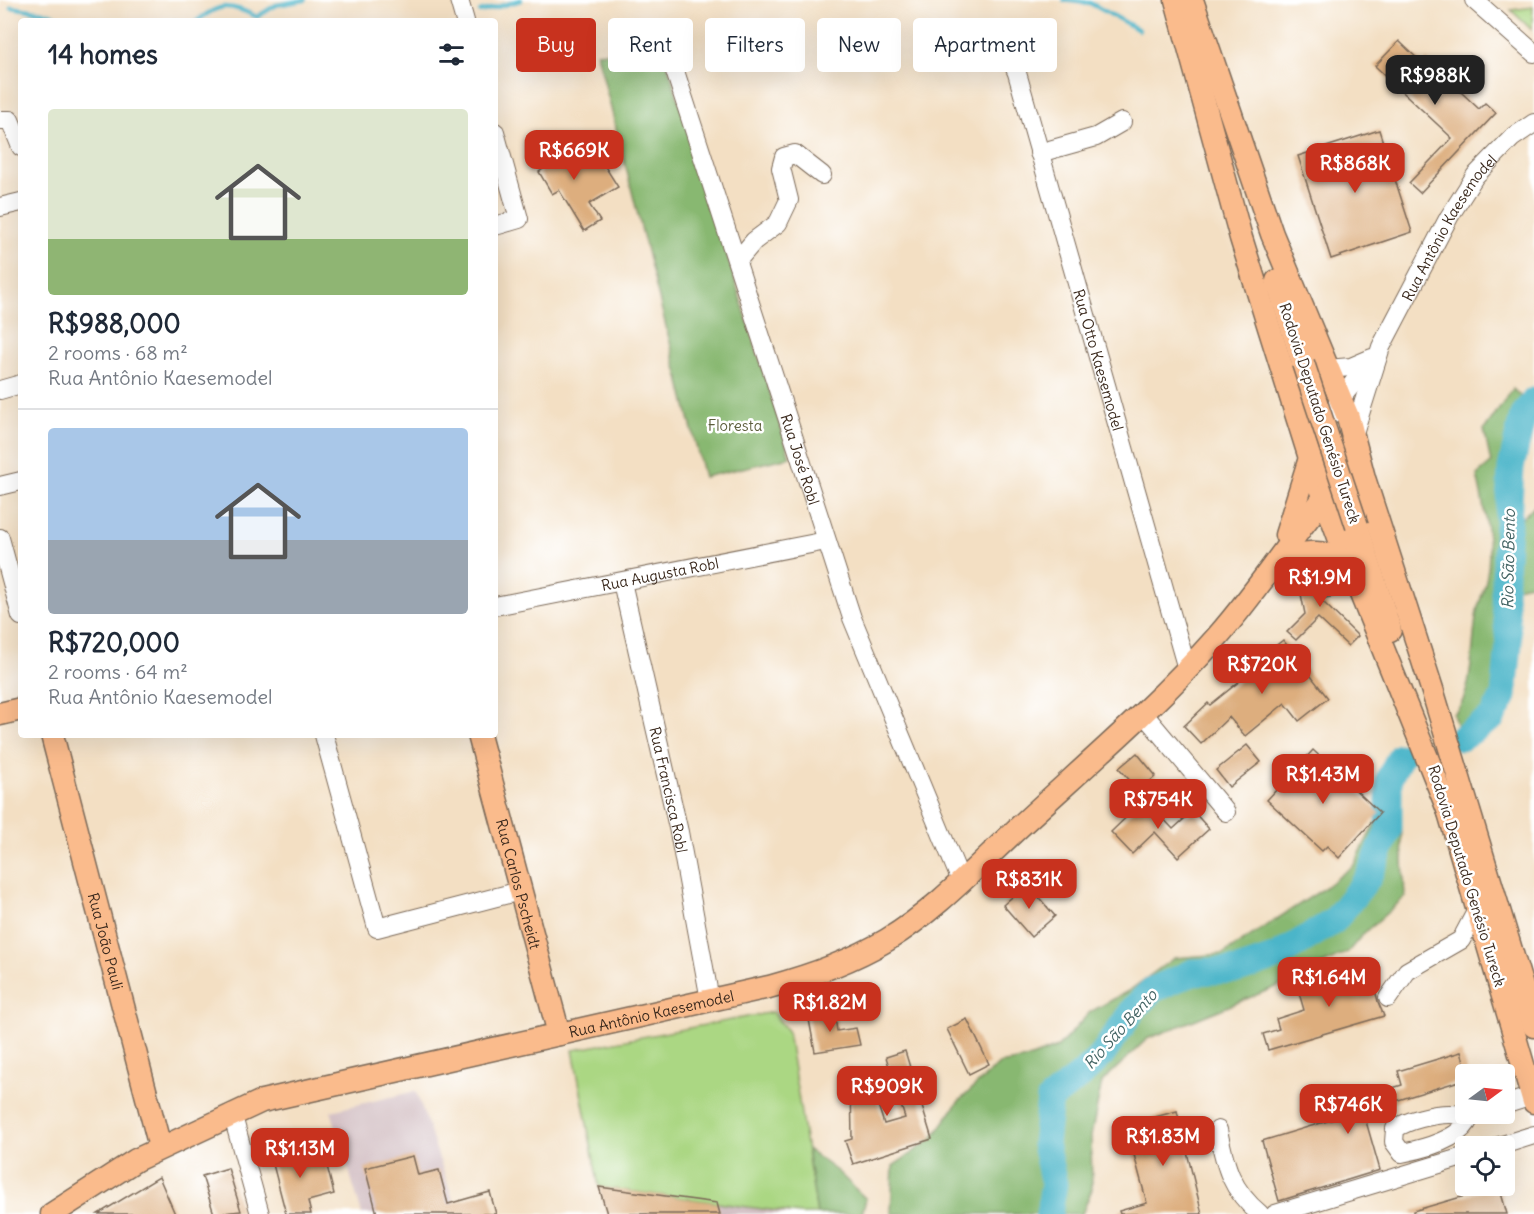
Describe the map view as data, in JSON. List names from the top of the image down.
{
  "streets": {
    "main road": [
      "Rua Antônio Kaesemodel",
      "Rodovia Deputado Genésio Tureck",
      "Rua Carlos Pscheidt",
      "Rua João Pauli"
    ],
    "street": [
      "Rua Otto Kaesemodel",
      "Rua José Robl",
      "Rua Augusta Robl",
      "Rua Francisca Robl"
    ]
  },
  "crossings": [
    ["Rua Antônio Kaesemodel", "Rua Otto Kaesemodel"],
    ["Rua Antônio Kaesemodel", "Rua José Robl"],
    ["Rua Antônio Kaesemodel", "Rua Francisca Robl"],
    ["Rua Antônio Kaesemodel", "Rua Carlos Pscheidt"],
    ["Rua Antônio Kaesemodel", "Rua João Pauli"],
    ["Rua José Robl", "Rua Augusta Robl"],
    ["Rua Augusta Robl", "Rua Francisca Robl"]
  ],
  "water": ["Rio São Bento"],
  "parks": ["Floresta"],
  "north": "right",
  "page": {
    "chip": [
      "Buy",
      "Rent",
      "Filters",
      "New",
      "Apartment"
    ],
    "heading": "14 homes",
    "price": [
      "R$988K",
      "R$669K",
      "R$868K",
      "R$1.9M",
      "R$720K",
      "R$1.43M",
      "R$754K",
      "R$831K",
      "R$1.64M",
      "R$1.82M",
      "R$909K",
      "R$746K",
      "R$1.83M",
      "R$1.13M"
    ],
    "list": [
      {
        "name": "R$988,000",
        "note": "2 rooms · 68 m² · Rua Antônio Kaesemodel"
      },
      {
        "name": "R$720,000",
        "note": "2 rooms · 64 m² · Rua Antônio Kaesemodel"
      }
    ]
  }
}
